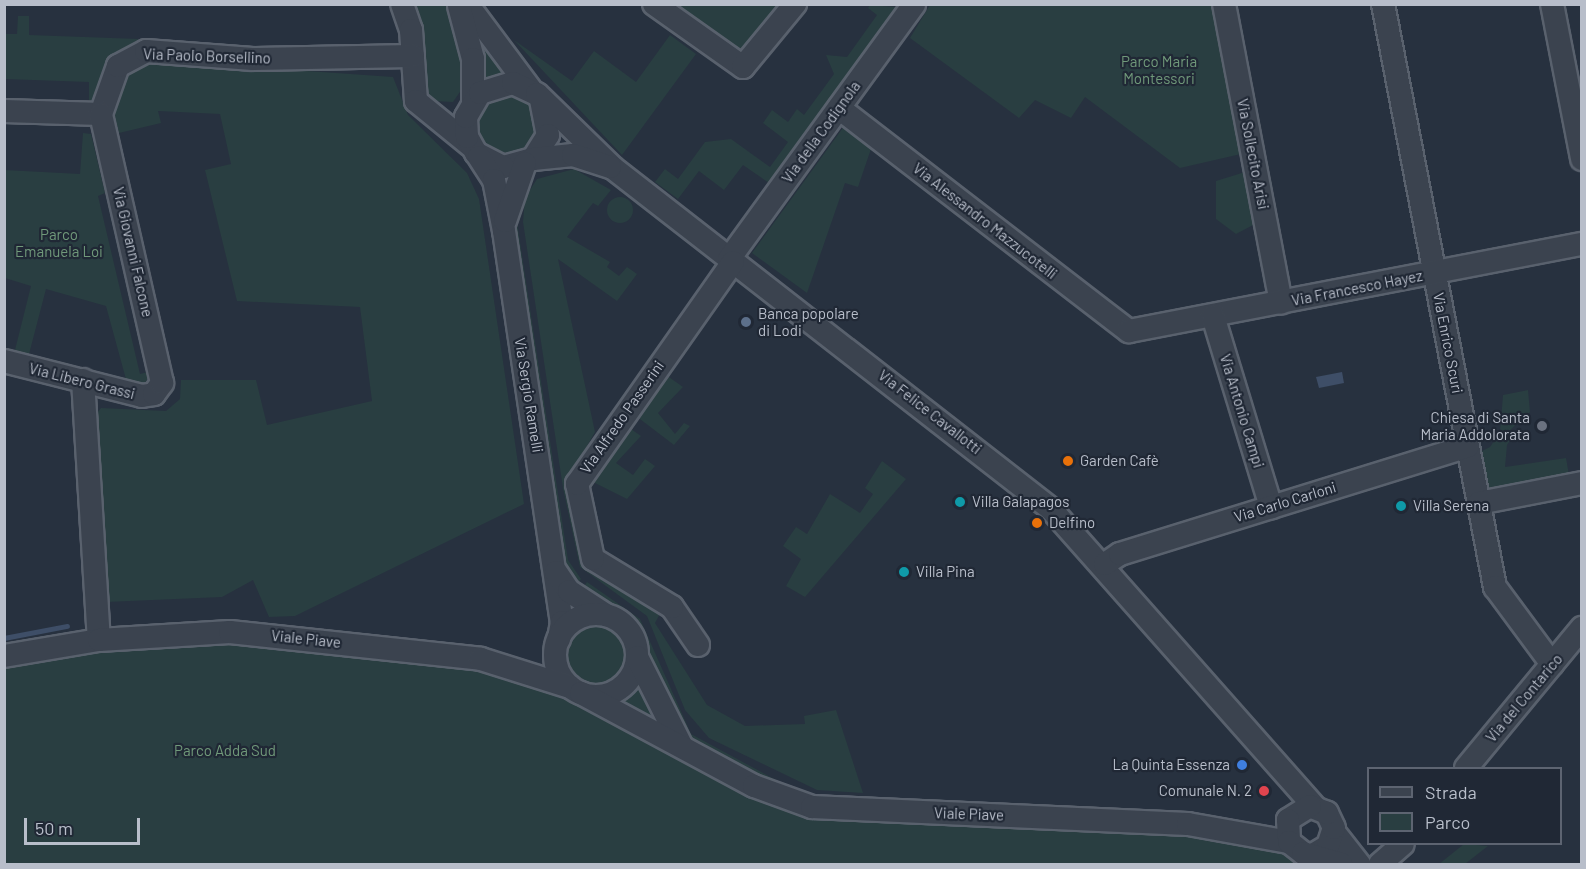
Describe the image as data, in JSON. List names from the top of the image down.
{
  "streets": {
    "street": [
      "Via Paolo Borsellino",
      "Via della Codignola",
      "Via Sollecito Arisi",
      "Via Alessandro Mazzucotelli",
      "Via Giovanni Falcone",
      "Via Francesco Hayez",
      "Via Enrico Scuri",
      "Via Libero Grassi",
      "Via Sergio Ramelli",
      "Via Antonio Campi",
      "Via Felice Cavallotti",
      "Via Alfredo Passerini",
      "Via Carlo Carloni",
      "Viale Piave",
      "Via del Contarico"
    ]
  },
  "crossings": [
    ["Via Paolo Borsellino", "Via Giovanni Falcone"],
    ["Via della Codignola", "Via Alessandro Mazzucotelli"],
    ["Via della Codignola", "Via Felice Cavallotti"],
    ["Via della Codignola", "Via Alfredo Passerini"],
    ["Via Sollecito Arisi", "Via Francesco Hayez"],
    ["Via Alessandro Mazzucotelli", "Via Francesco Hayez"],
    ["Via Giovanni Falcone", "Via Libero Grassi"],
    ["Via Francesco Hayez", "Via Enrico Scuri"],
    ["Via Francesco Hayez", "Via Antonio Campi"],
    ["Via Enrico Scuri", "Via Carlo Carloni"],
    ["Via Enrico Scuri", "Via del Contarico"],
    ["Via Sergio Ramelli", "Via Felice Cavallotti"],
    ["Via Sergio Ramelli", "Viale Piave"],
    ["Via Antonio Campi", "Via Carlo Carloni"],
    ["Via Felice Cavallotti", "Via Alfredo Passerini"],
    ["Via Felice Cavallotti", "Via Carlo Carloni"],
    ["Via Felice Cavallotti", "Viale Piave"]
  ],
  "parks": ["Parco Maria Montessori", "Parco Emanuela Loi", "Parco Adda Sud"],
  "places": [
    "Banca popolare di Lodi",
    "Chiesa di Santa Maria Addolorata",
    "Garden Cafè",
    "Villa Galapagos",
    "Villa Serena",
    "Delfino",
    "Villa Pina",
    "La Quinta Essenza",
    "Comunale N. 2"
  ],
  "legend": ["Strada", "Parco"],
  "scale_bar": "50 m"
}
